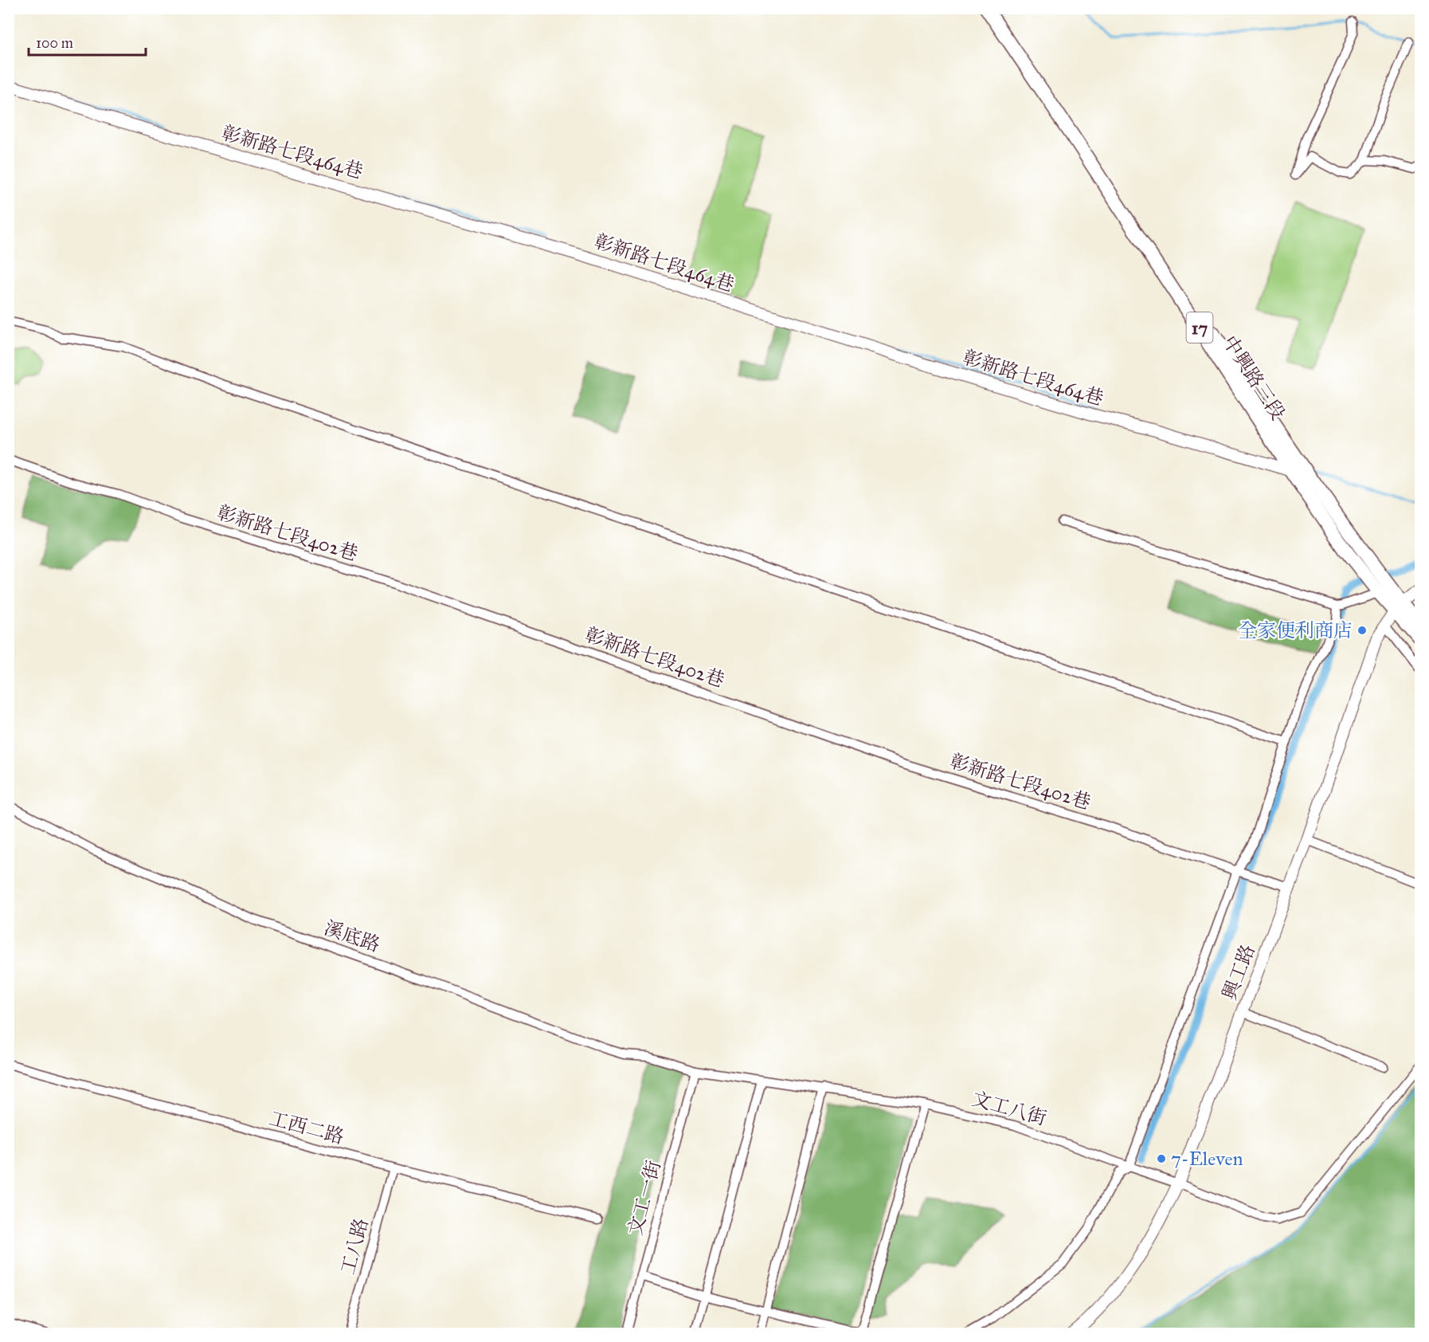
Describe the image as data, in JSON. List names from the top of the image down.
{
  "streets": {
    "main road": ["17", "中興路三段"],
    "street": [
      "彰新路七段464巷",
      "彰新路七段402巷",
      "溪底路",
      "興工路",
      "文工八街",
      "工西二路",
      "文工一街",
      "工八路"
    ]
  },
  "crossings": [
    ["彰新路七段464巷", "中興路三段"],
    ["中興路三段", "興工路"],
    ["彰新路七段402巷", "興工路"],
    ["溪底路", "文工八街"],
    ["溪底路", "文工一街"],
    ["興工路", "文工八街"],
    ["文工八街", "文工一街"],
    ["工西二路", "工八路"]
  ],
  "places": ["全家便利商店", "7-Eleven"],
  "scale_bar": "100 m"
}
